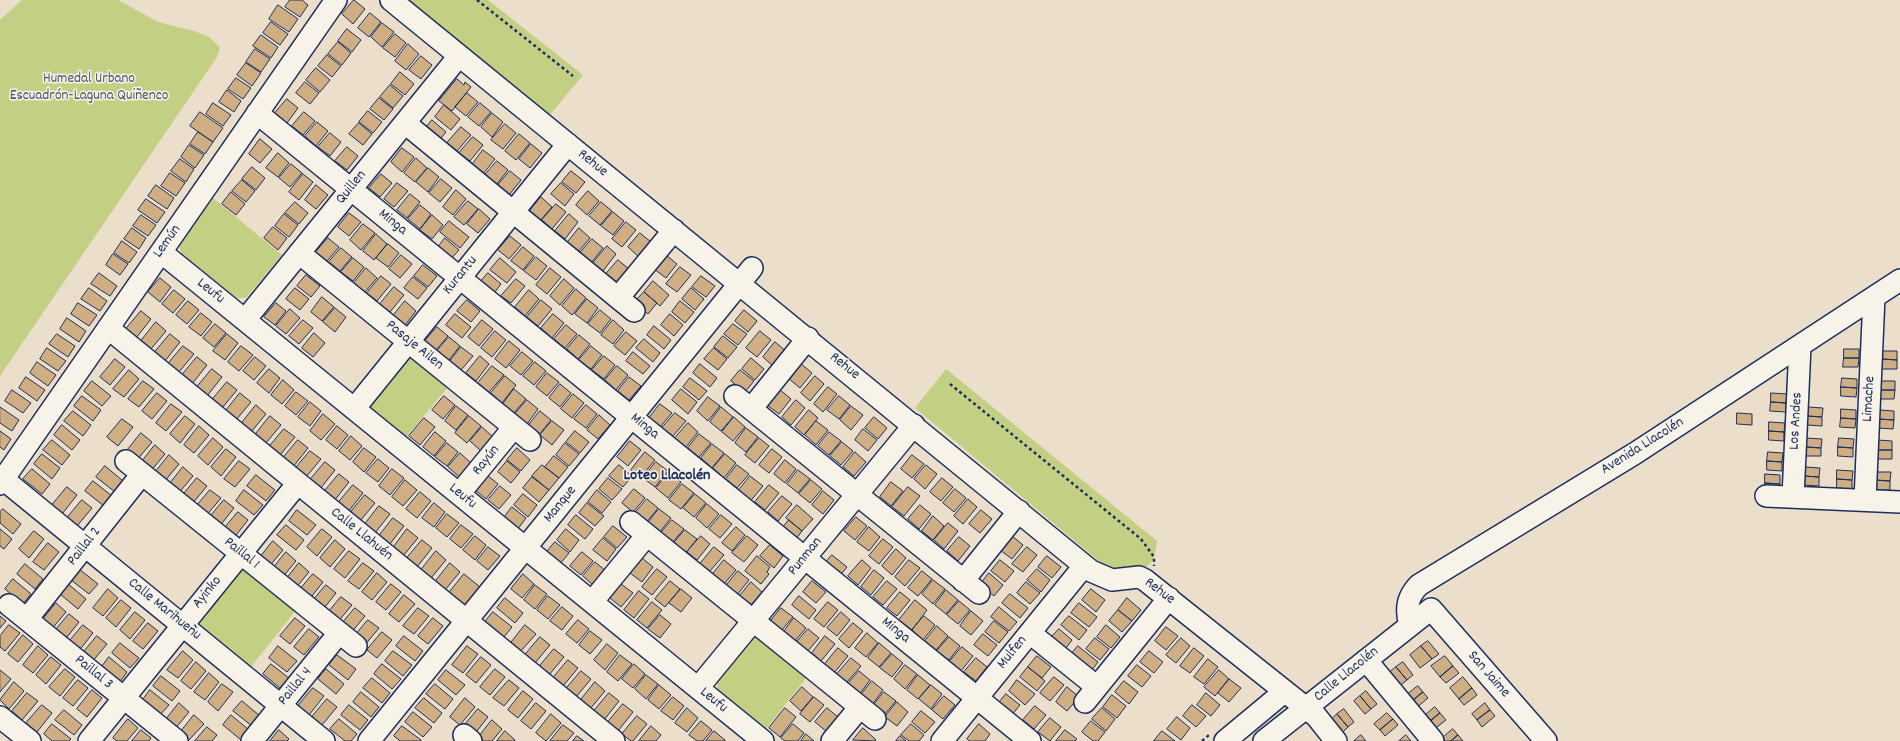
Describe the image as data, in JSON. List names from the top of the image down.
{
  "streets": {
    "street": [
      "Rehue",
      "Quillen",
      "Minga",
      "Lemún",
      "Kurantu",
      "Leufu",
      "Pasaje Ailen",
      "Limache",
      "Los Andes",
      "Avenida Llacolén",
      "Rayún",
      "Manque",
      "Calle Llahuén",
      "Paillal 2",
      "Paillal 1",
      "Punman",
      "Ayinko",
      "Calle Marihueñu",
      "Mulfen",
      "Paillal 3",
      "Calle Llacolén",
      "San Jaime",
      "Paillal 4"
    ]
  },
  "crossings": [
    ["Rehue", "Quillen"],
    ["Rehue", "Kurantu"],
    ["Rehue", "Manque"],
    ["Rehue", "Punman"],
    ["Rehue", "Mulfen"],
    ["Rehue", "Calle Llacolén"],
    ["Quillen", "Minga"],
    ["Quillen", "Leufu"],
    ["Quillen", "Pasaje Ailen"],
    ["Minga", "Lemún"],
    ["Minga", "Kurantu"],
    ["Minga", "Manque"],
    ["Minga", "Punman"],
    ["Minga", "Mulfen"],
    ["Lemún", "Leufu"],
    ["Lemún", "Calle Llahuén"],
    ["Lemún", "Calle Marihueñu"],
    ["Kurantu", "Leufu"],
    ["Kurantu", "Pasaje Ailen"],
    ["Leufu", "Rayún"],
    ["Leufu", "Manque"],
    ["Leufu", "Punman"],
    ["Pasaje Ailen", "Rayún"],
    ["Limache", "Avenida Llacolén"],
    ["Los Andes", "Avenida Llacolén"],
    ["Avenida Llacolén", "Calle Llacolén"],
    ["Manque", "Calle Llahuén"],
    ["Calle Llahuén", "Ayinko"],
    ["Paillal 2", "Paillal 1"],
    ["Paillal 2", "Calle Marihueñu"],
    ["Paillal 2", "Paillal 3"],
    ["Paillal 1", "Ayinko"],
    ["Paillal 1", "Paillal 4"],
    ["Ayinko", "Calle Marihueñu"],
    ["Ayinko", "Paillal 3"],
    ["Calle Marihueñu", "Paillal 4"],
    ["Calle Llacolén", "San Jaime"]
  ],
  "districts": ["Loteo Llacolén"],
  "parks": ["Humedal Urbano Escuadrón-Laguna Quiñenco"]
}
